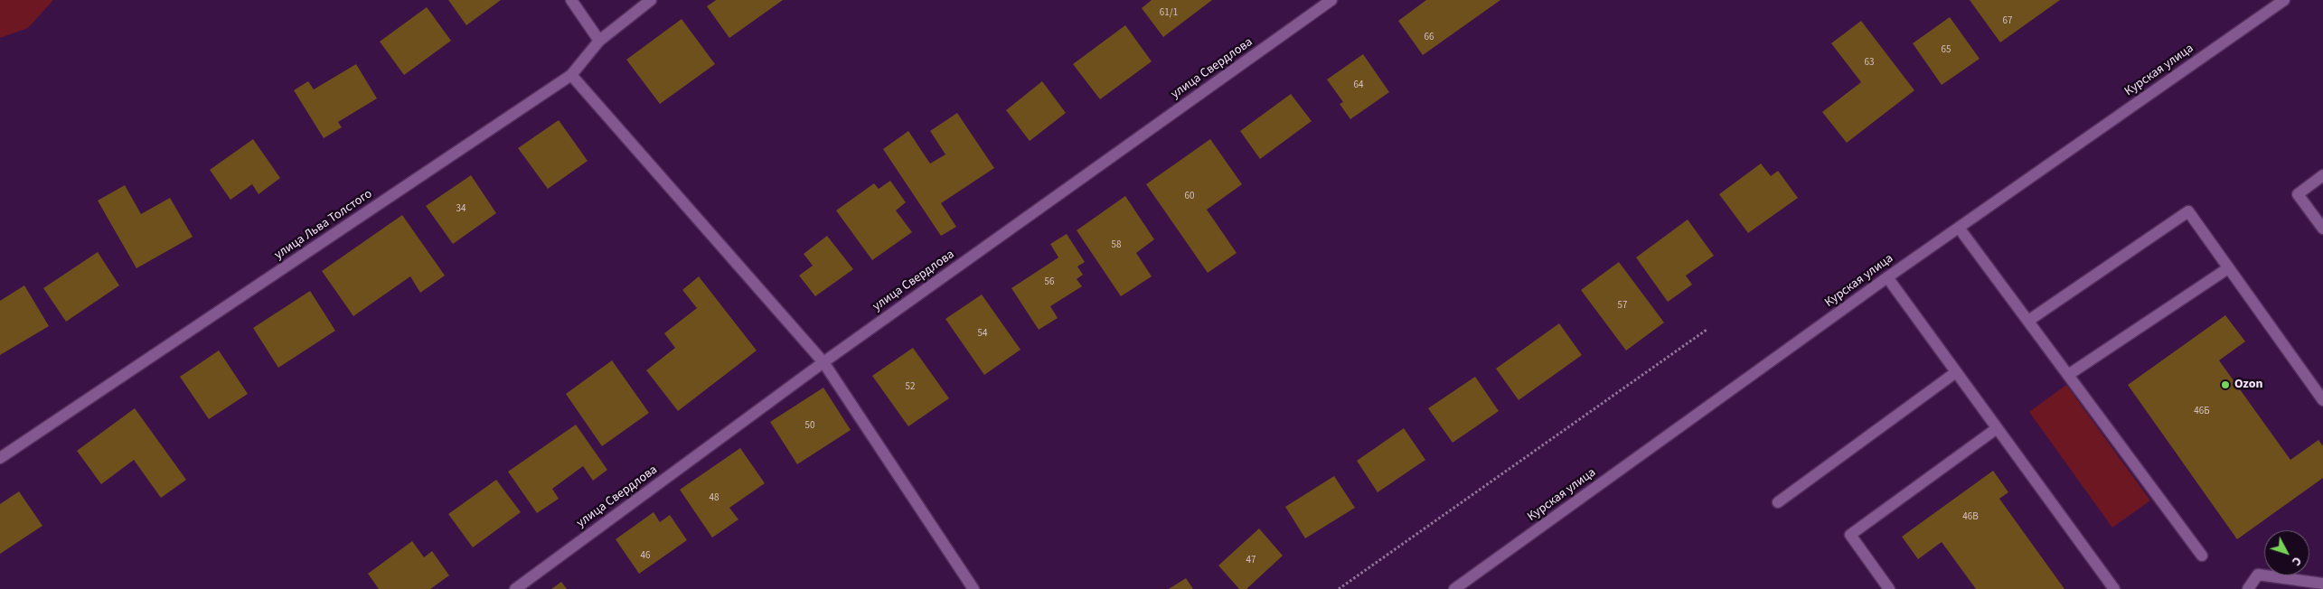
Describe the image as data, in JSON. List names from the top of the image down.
{
  "streets": {
    "street": ["улица Свердлова", "Курская улица", "улица Льва Толстого"]
  },
  "places": ["Ozon"],
  "house_numbers": [
    "61/1",
    "67",
    "66",
    "65",
    "63",
    "64",
    "60",
    "34",
    "58",
    "56",
    "57",
    "54",
    "52",
    "46Б",
    "50",
    "48",
    "46В",
    "46",
    "47"
  ],
  "north": "bottom right"
}
